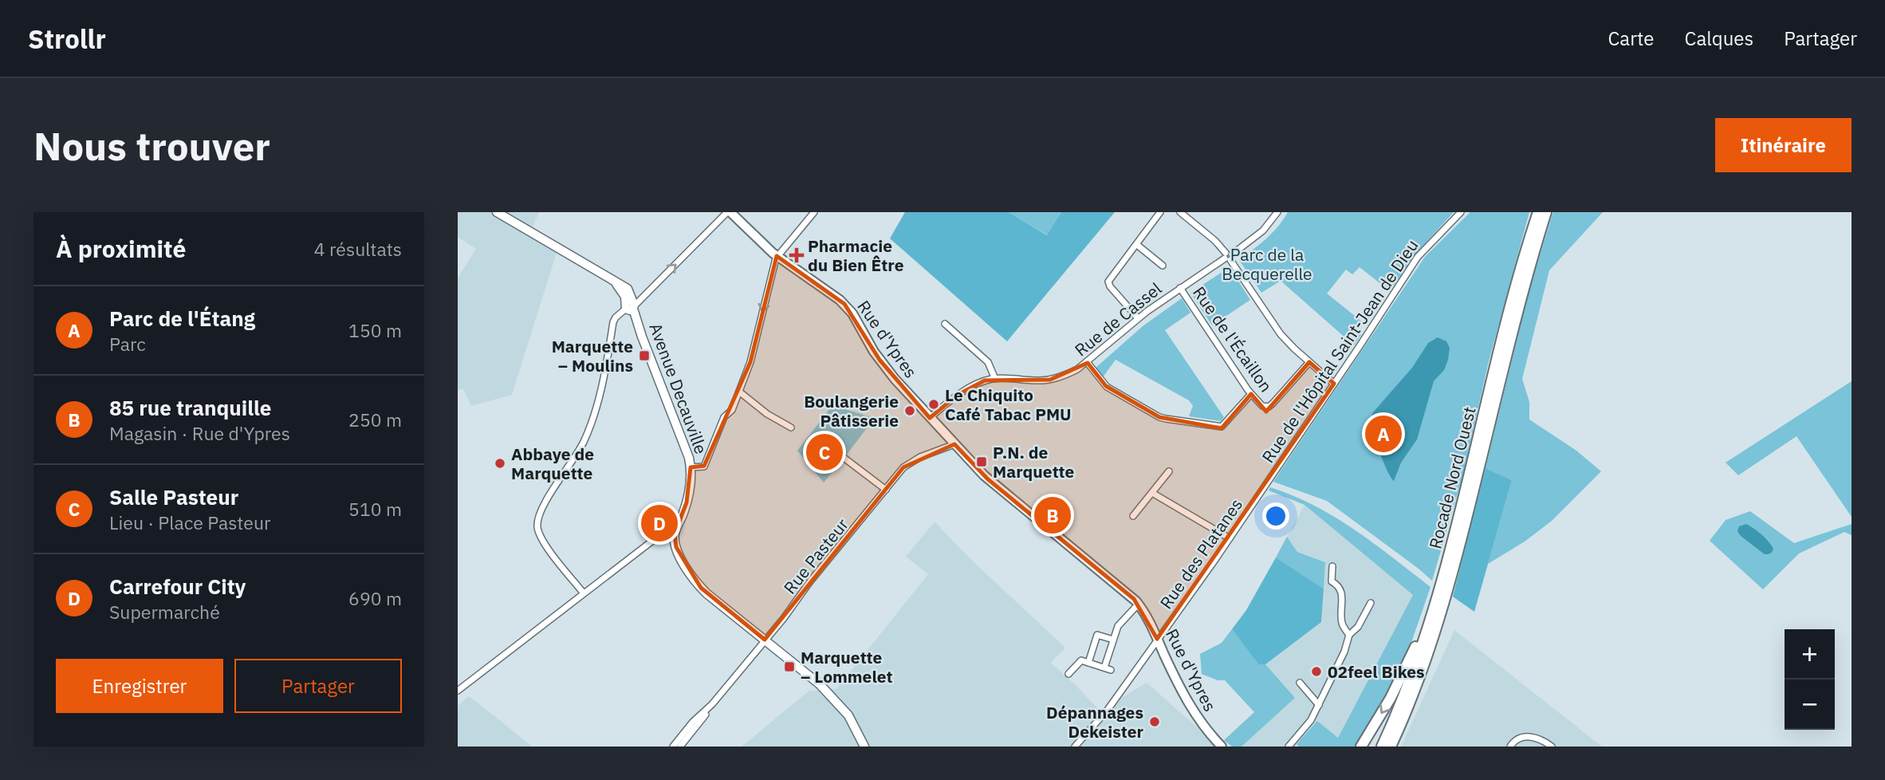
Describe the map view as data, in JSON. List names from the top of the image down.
{
  "streets": {
    "highway": ["Rocade Nord Ouest"],
    "main road": ["Rue d'Ypres"],
    "street": [
      "Rue de Cassel",
      "Rue de l'Écaillon",
      "Rue de l'Hôpital Saint-Jean de Dieu",
      "Avenue Decauville",
      "Rue des Platanes",
      "Rue Pasteur"
    ]
  },
  "crossings": [
    ["Rue de Cassel", "Rue d'Ypres"],
    ["Rue de Cassel", "Rue de l'Écaillon"],
    ["Rue d'Ypres", "Rue des Platanes"],
    ["Rue d'Ypres", "Rue Pasteur"],
    ["Rue de l'Hôpital Saint-Jean de Dieu", "Rue des Platanes"]
  ],
  "parks": ["Parc de la Becquerelle"],
  "places": {
    "health": ["Pharmacie du Bien Être"],
    "transit": ["Marquette – Moulins", "P.N. de Marquette", "Marquette – Lommelet"],
    "other": [
      "Le Chiquito Café Tabac PMU",
      "Boulangerie Pâtisserie",
      "Abbaye de Marquette",
      "02feel Bikes",
      "Dépannages Dekeister"
    ]
  },
  "page": {
    "header": "Strollr",
    "nav": ["Carte", "Calques", "Partager"],
    "buttons": [
      "Itinéraire",
      ["Enregistrer", "Partager"]
    ],
    "title": "Nous trouver",
    "heading": ["À proximité", "4 résultats"],
    "list": [
      {
        "mark": "A",
        "name": "Parc de l'Étang",
        "note": "Parc",
        "value": "150 m"
      },
      {
        "mark": "B",
        "name": "85 rue tranquille",
        "note": "Magasin · Rue d'Ypres",
        "value": "250 m"
      },
      {
        "mark": "C",
        "name": "Salle Pasteur",
        "note": "Lieu · Place Pasteur",
        "value": "510 m"
      },
      {
        "mark": "D",
        "name": "Carrefour City",
        "note": "Supermarché",
        "value": "690 m"
      }
    ],
    "pins": [
      "A",
      "C",
      "B",
      "D"
    ],
    "map_buttons": ["+", "−"]
  }
}
